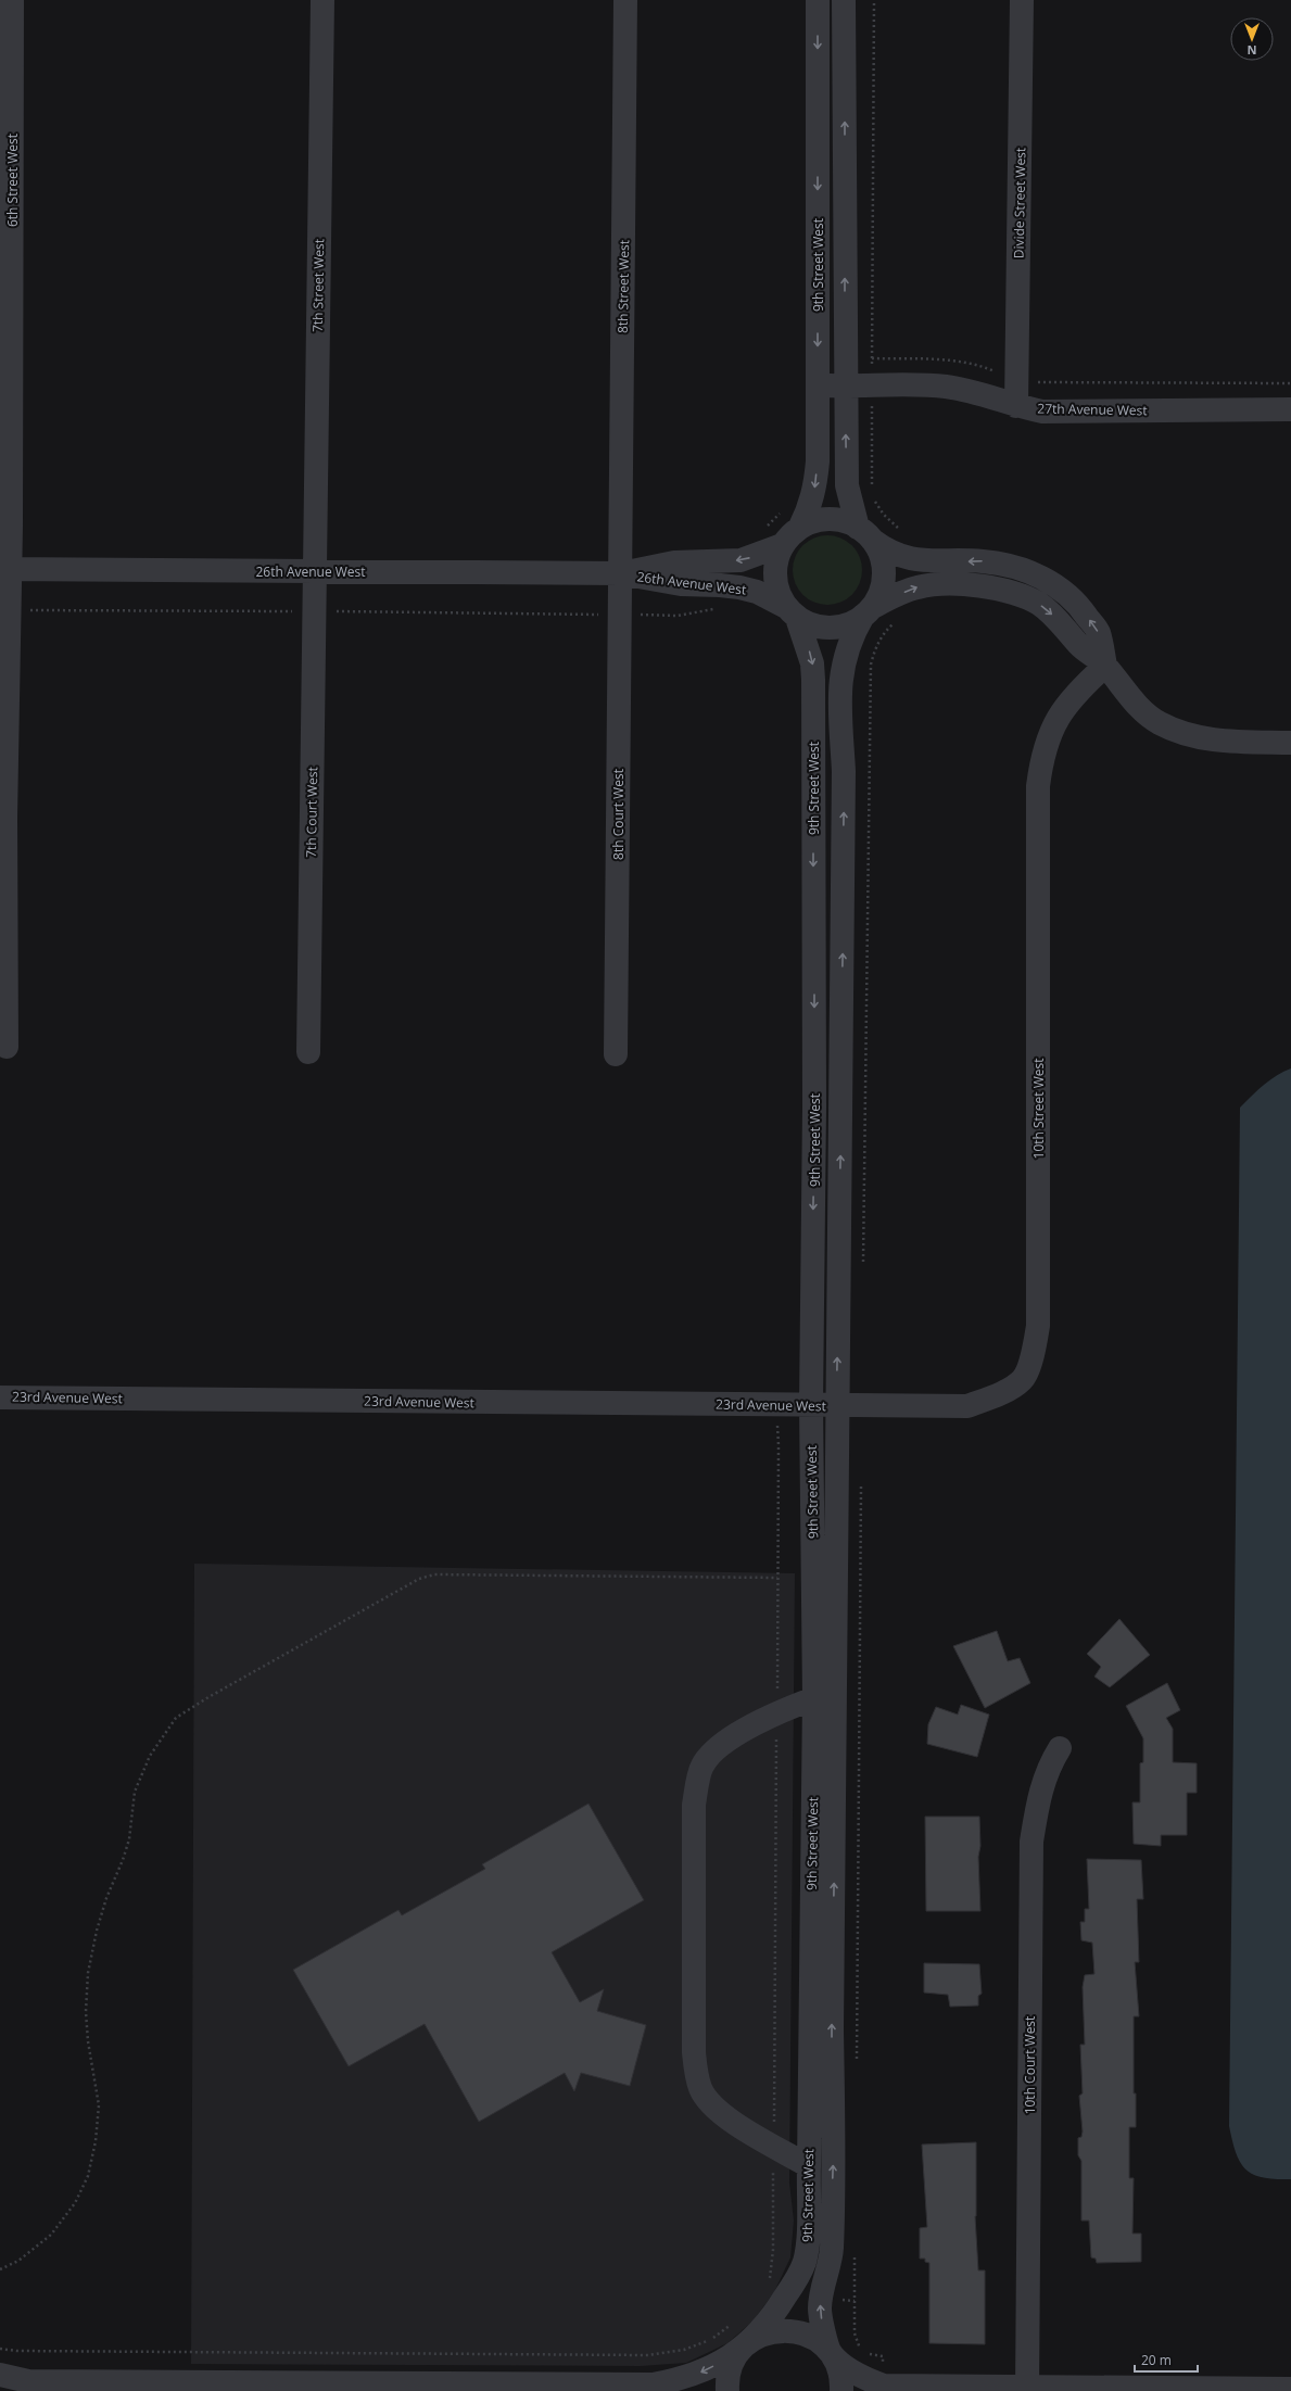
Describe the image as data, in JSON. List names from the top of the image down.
{
  "streets": {
    "street": [
      "6th Street West",
      "Divide Street West",
      "9th Street West",
      "7th Street West",
      "8th Street West",
      "27th Avenue West",
      "26th Avenue West",
      "7th Court West",
      "8th Court West",
      "10th Street West",
      "23rd Avenue West",
      "10th Court West"
    ]
  },
  "crossings": [
    ["6th Street West", "26th Avenue West"],
    ["Divide Street West", "27th Avenue West"],
    ["9th Street West", "27th Avenue West"],
    ["9th Street West", "26th Avenue West"],
    ["9th Street West", "10th Street West"],
    ["9th Street West", "23rd Avenue West"],
    ["7th Street West", "26th Avenue West"],
    ["7th Street West", "7th Court West"],
    ["8th Street West", "26th Avenue West"],
    ["8th Street West", "8th Court West"],
    ["26th Avenue West", "7th Court West"],
    ["26th Avenue West", "8th Court West"],
    ["10th Street West", "23rd Avenue West"]
  ],
  "scale_bar": "20 m",
  "north": "bottom"
}
